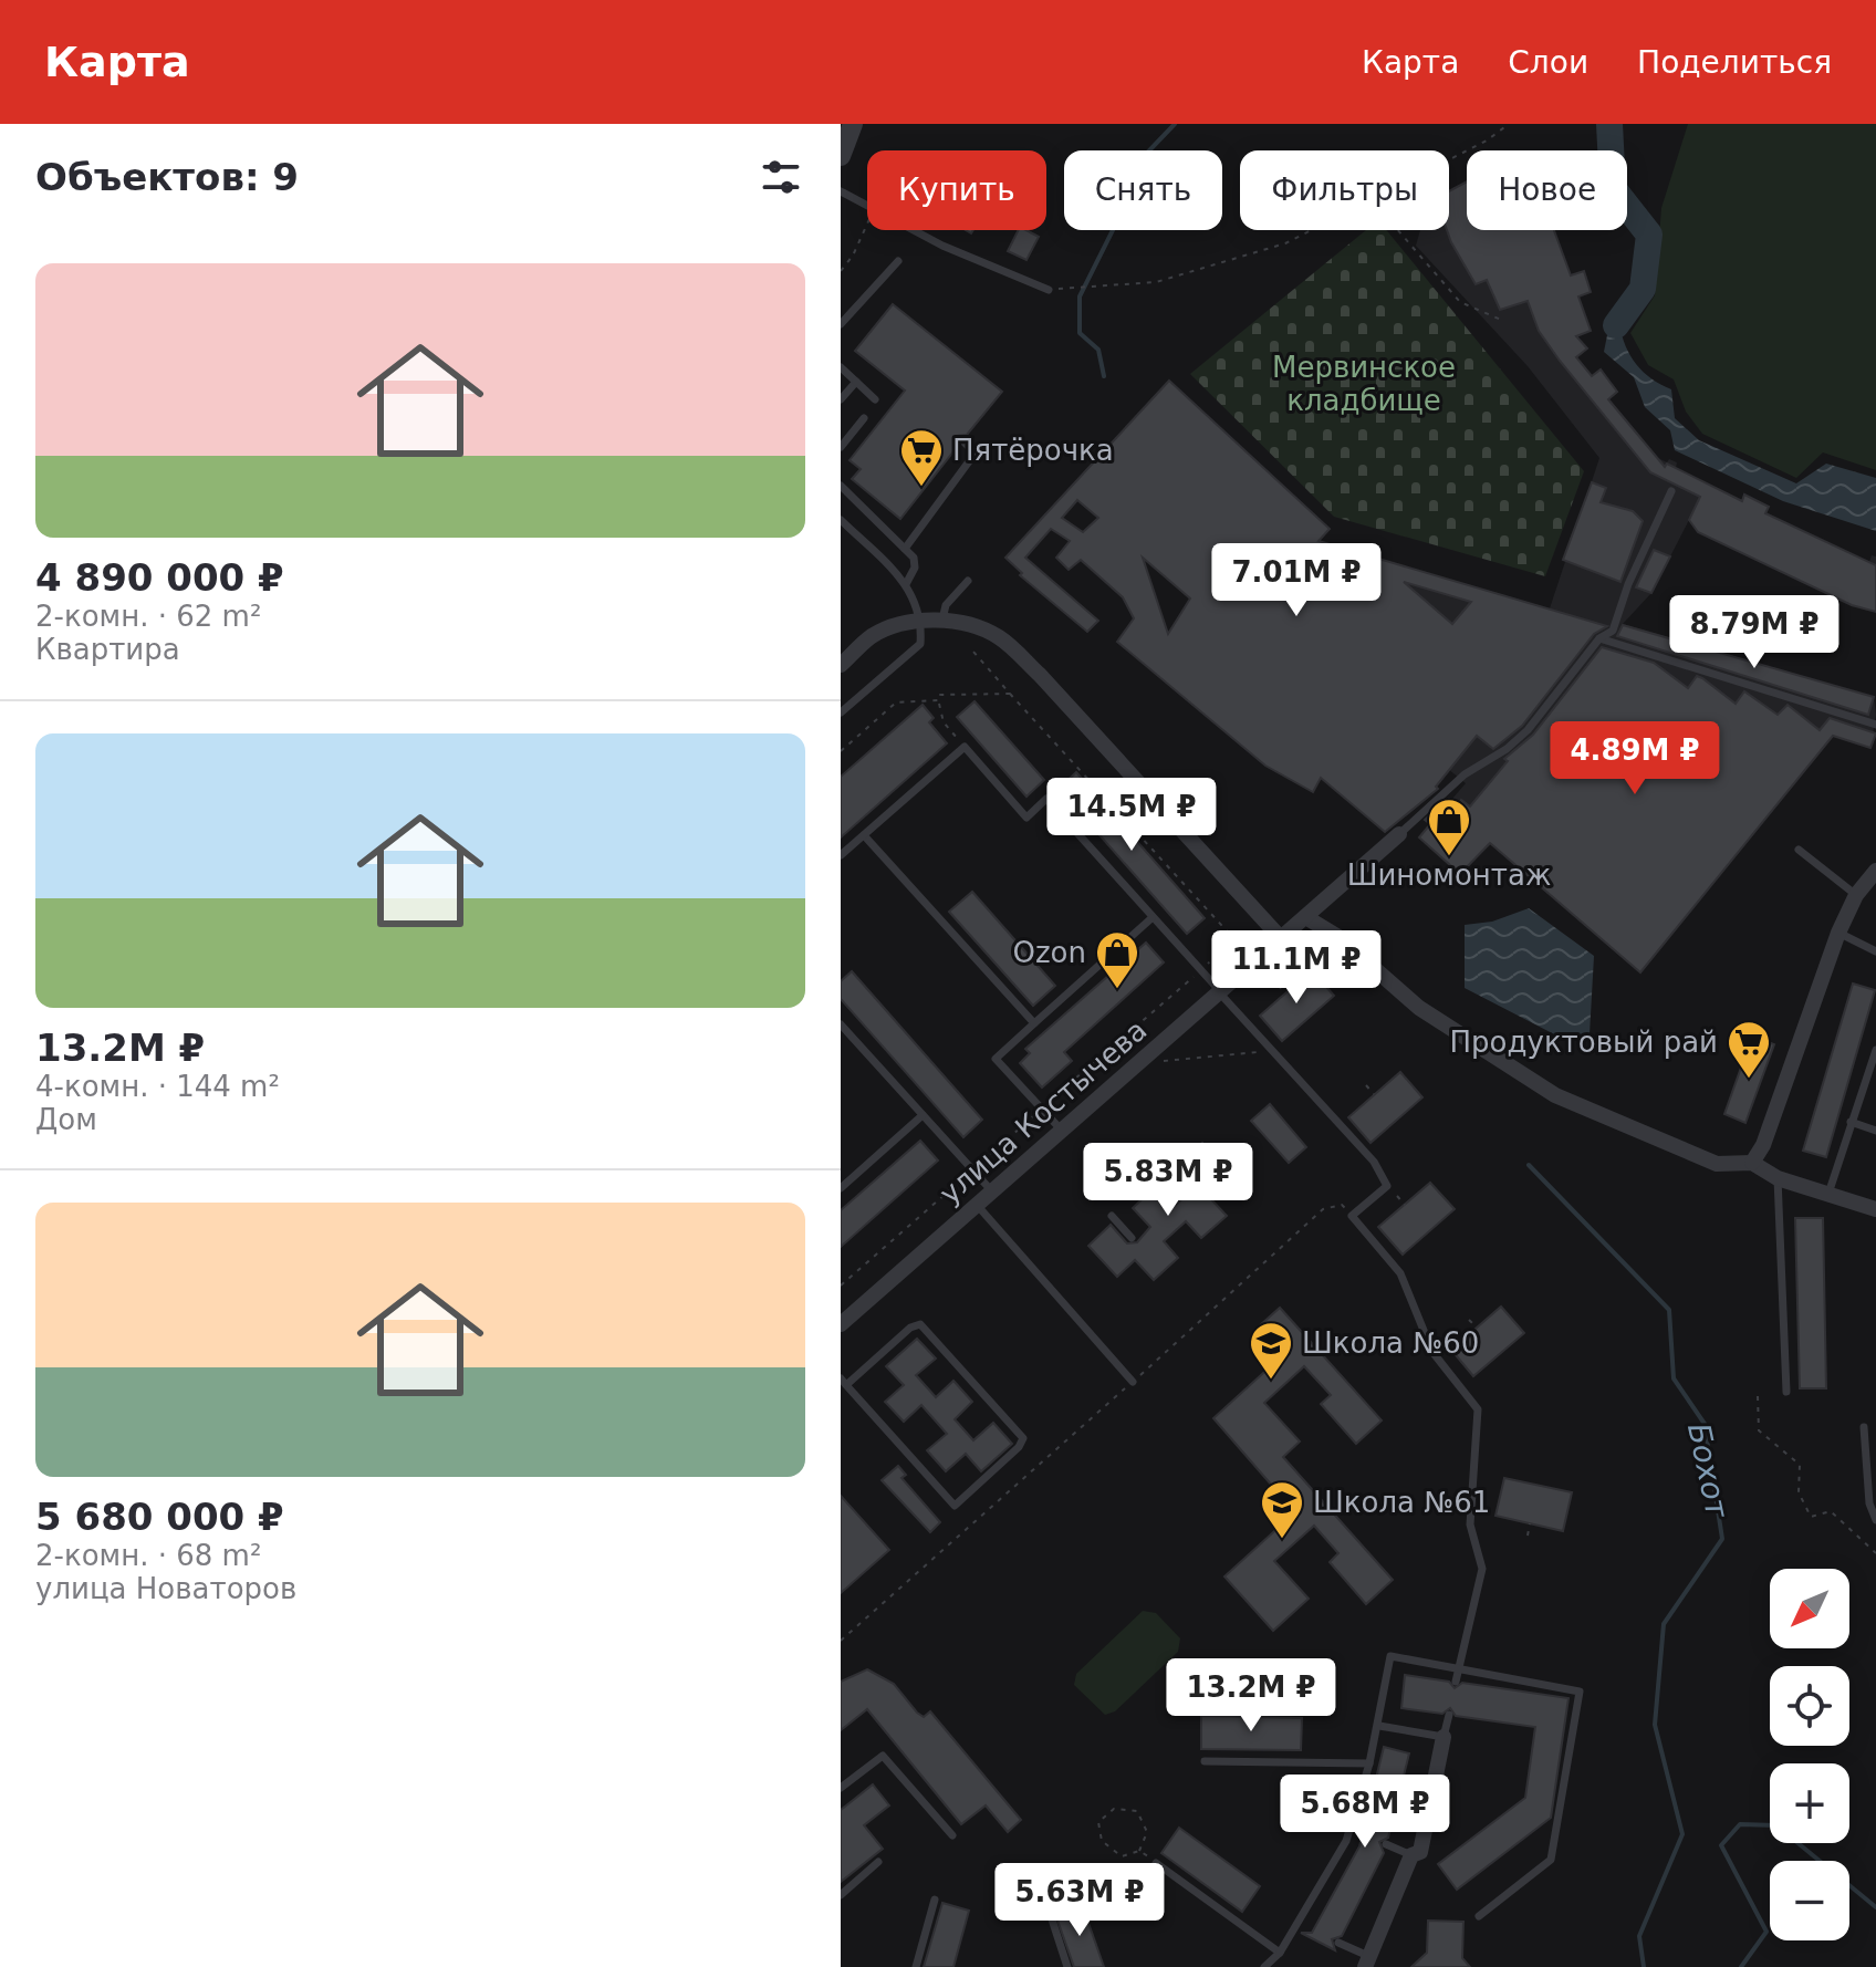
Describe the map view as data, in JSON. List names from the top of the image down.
{
  "streets": {
    "street": ["улица Костычева"]
  },
  "water": ["Бохот"],
  "parks": ["Мервинское кладбище"],
  "places": {
    "supermarket": ["Пятёрочка", "Продуктовый рай"],
    "shop": ["Шиномонтаж", "Ozon"],
    "school or university": ["Школа №60", "Школа №61"]
  },
  "north": "bottom left",
  "page": {
    "header": "Карта",
    "nav": ["Карта", "Слои", "Поделиться"],
    "heading": "Объектов: 9",
    "chip": [
      "Купить",
      "Снять",
      "Фильтры",
      "Новое"
    ],
    "list": [
      {
        "name": "4 890 000 ₽",
        "note": "2-комн. · 62 m² · Квартира"
      },
      {
        "name": "13.2M ₽",
        "note": "4-комн. · 144 m² · Дом"
      },
      {
        "name": "5 680 000 ₽",
        "note": "2-комн. · 68 m² · улица Новаторов"
      }
    ],
    "price": [
      "7.01M ₽",
      "8.79M ₽",
      "4.89M ₽",
      "14.5M ₽",
      "11.1M ₽",
      "5.83M ₽",
      "13.2M ₽",
      "5.68M ₽",
      "5.63M ₽"
    ],
    "map_buttons": ["+", "−"]
  }
}
